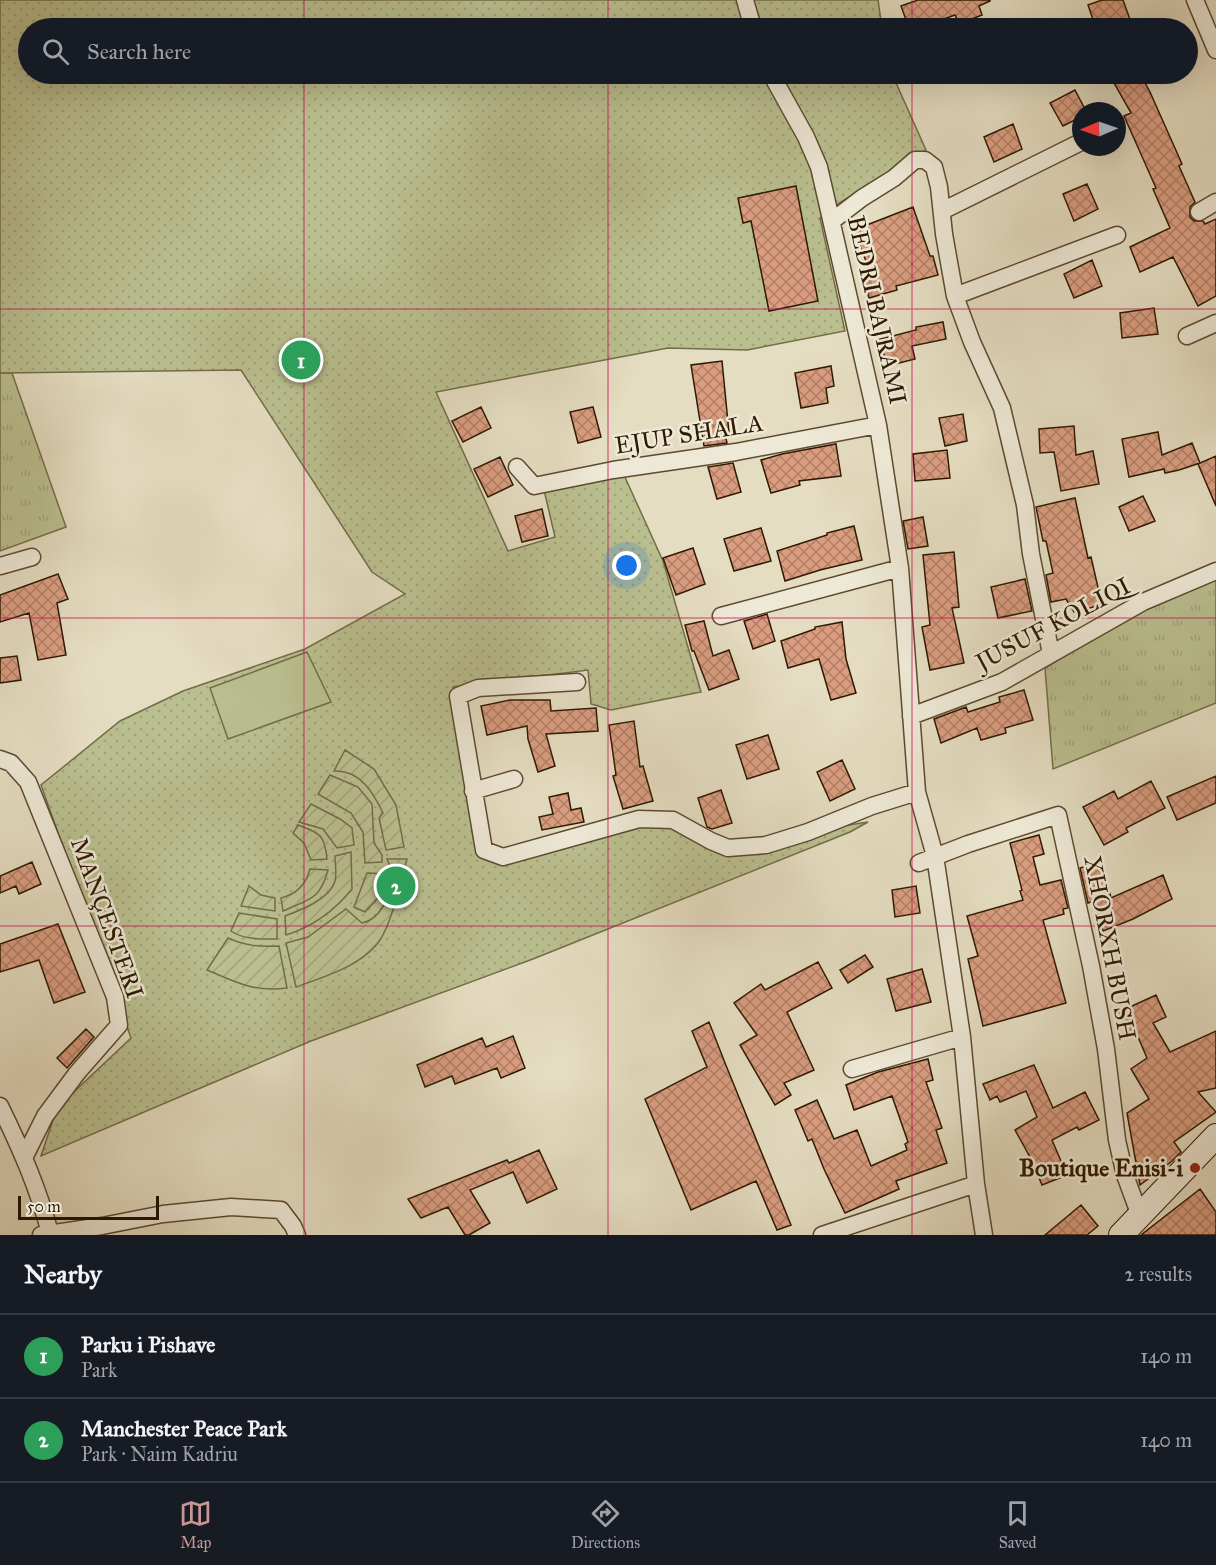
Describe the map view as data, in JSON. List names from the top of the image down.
{
  "streets": {
    "street": [
      "BEDRI BAJRAMI",
      "EJUP SHALA",
      "JUSUF KOLIQI",
      "MANÇESTERI",
      "XHORXH BUSH"
    ]
  },
  "crossings": [
    ["BEDRI BAJRAMI", "EJUP SHALA"],
    ["BEDRI BAJRAMI", "JUSUF KOLIQI"],
    ["BEDRI BAJRAMI", "XHORXH BUSH"]
  ],
  "places": ["Boutique Enisi-i"],
  "scale_bar": "50 m",
  "north": "left",
  "page": {
    "search": "Search here",
    "pins": ["1", "2"],
    "scale": "50 m",
    "heading": ["Nearby", "2 results"],
    "list": [
      {
        "mark": "1",
        "name": "Parku i Pishave",
        "note": "Park",
        "value": "140 m"
      },
      {
        "mark": "2",
        "name": "Manchester Peace Park",
        "note": "Park · Naim Kadriu",
        "value": "140 m"
      }
    ],
    "nav": ["Map", "Directions", "Saved"]
  }
}
